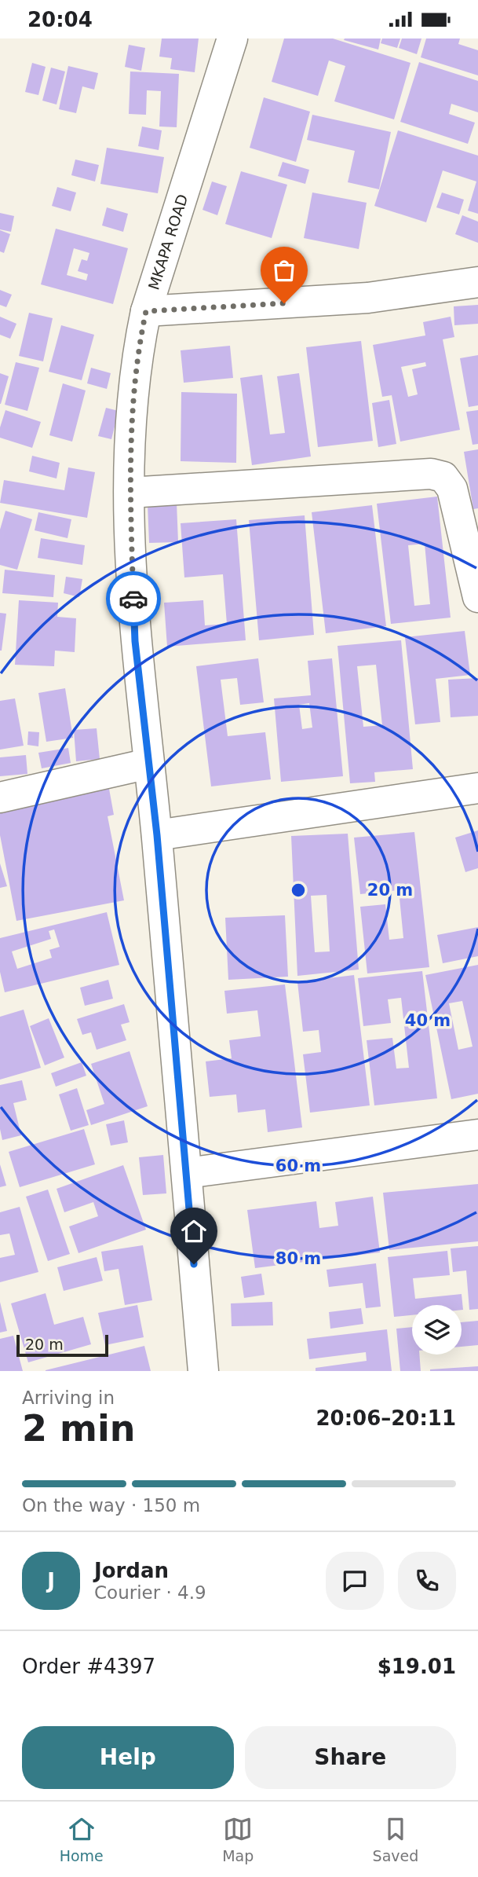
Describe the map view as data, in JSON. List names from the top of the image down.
{
  "streets": {
    "street": ["MKAPA ROAD"]
  },
  "scale_bar": "20 m",
  "page": {
    "status": "20:04",
    "scale": "20 m",
    "heading": ["2 min", "Arriving in", "20:06–20:11"],
    "panel": [
      "Jordan",
      "Courier · 4.9",
      "Order #4397",
      "$19.01"
    ],
    "bar": "On the way · 150 m",
    "round": "J",
    "buttons": ["Help", "Share"],
    "tabs": ["Home", "Map", "Saved"]
  },
  "rings": [
    "20 m",
    "40 m",
    "60 m",
    "80 m"
  ]
}
